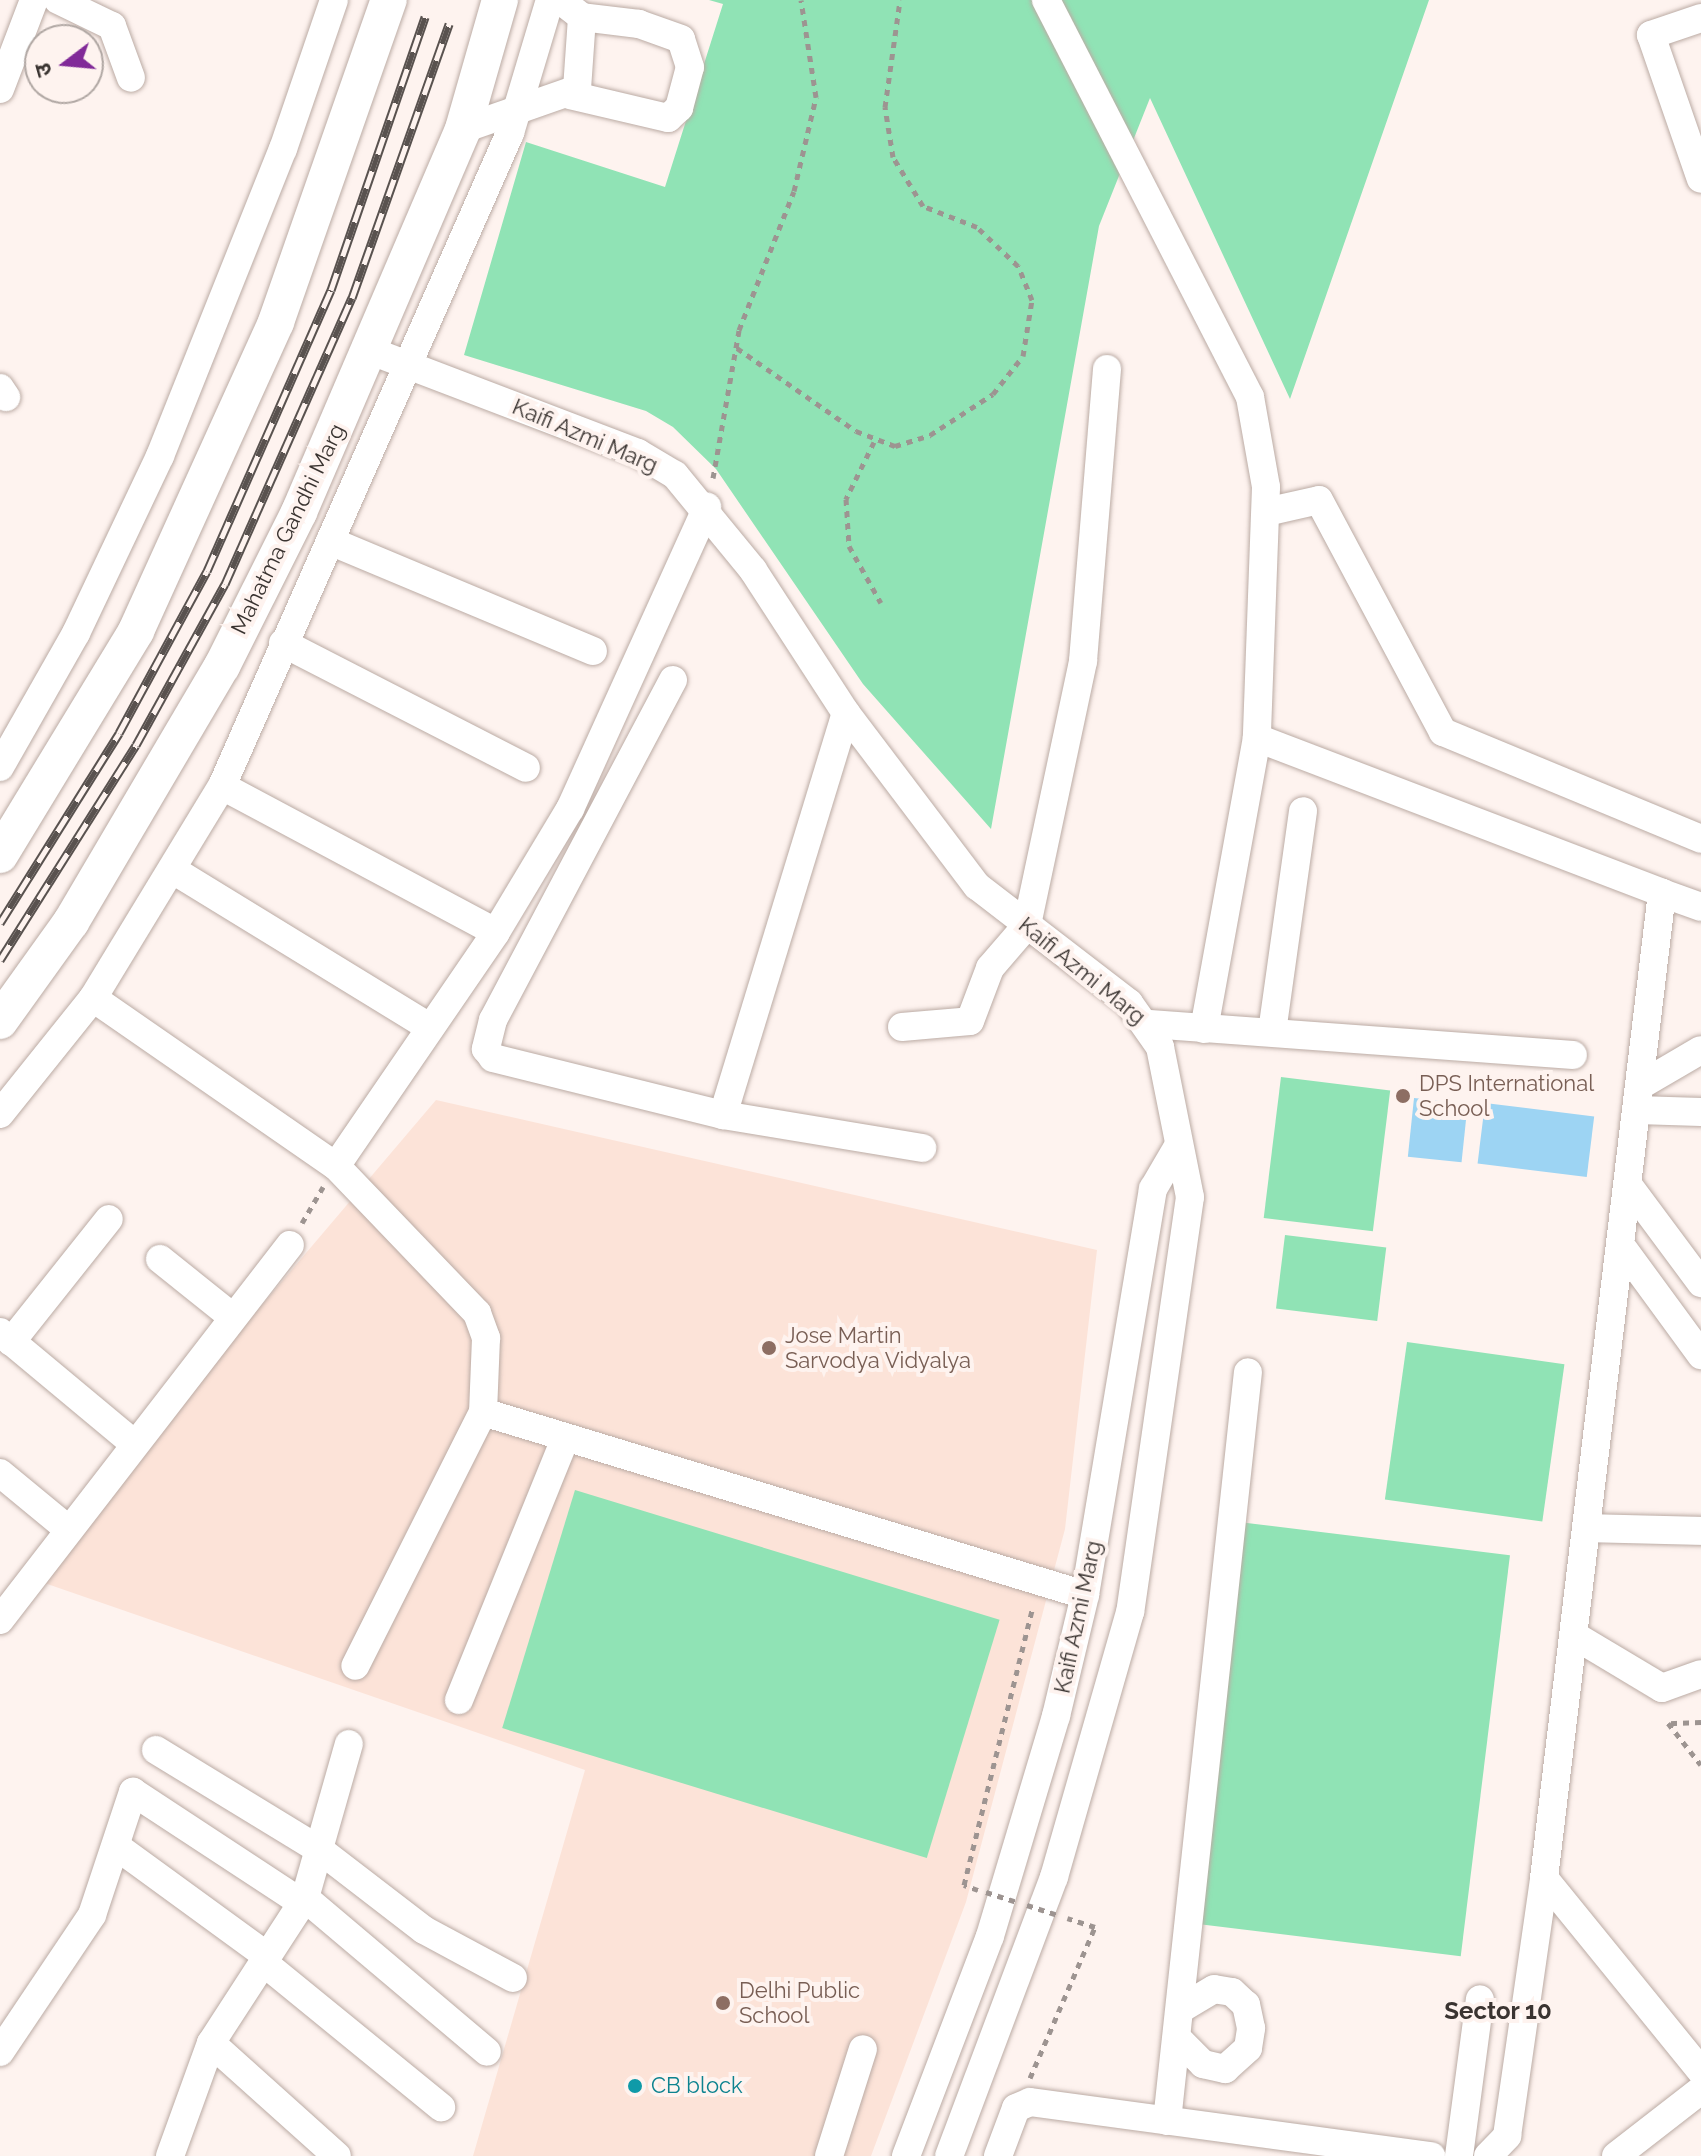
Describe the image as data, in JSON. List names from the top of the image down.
{
  "streets": {
    "main road": ["Mahatma Gandhi Marg"],
    "street": ["Kaifi Azmi Marg"]
  },
  "crossings": [
    ["Kaifi Azmi Marg", "Mahatma Gandhi Marg"]
  ],
  "districts": ["Sector 10"],
  "places": [
    "DPS International School",
    "Jose Martin Sarvodya Vidyalya",
    "Delhi Public School",
    "CB block"
  ],
  "north": "left"
}
